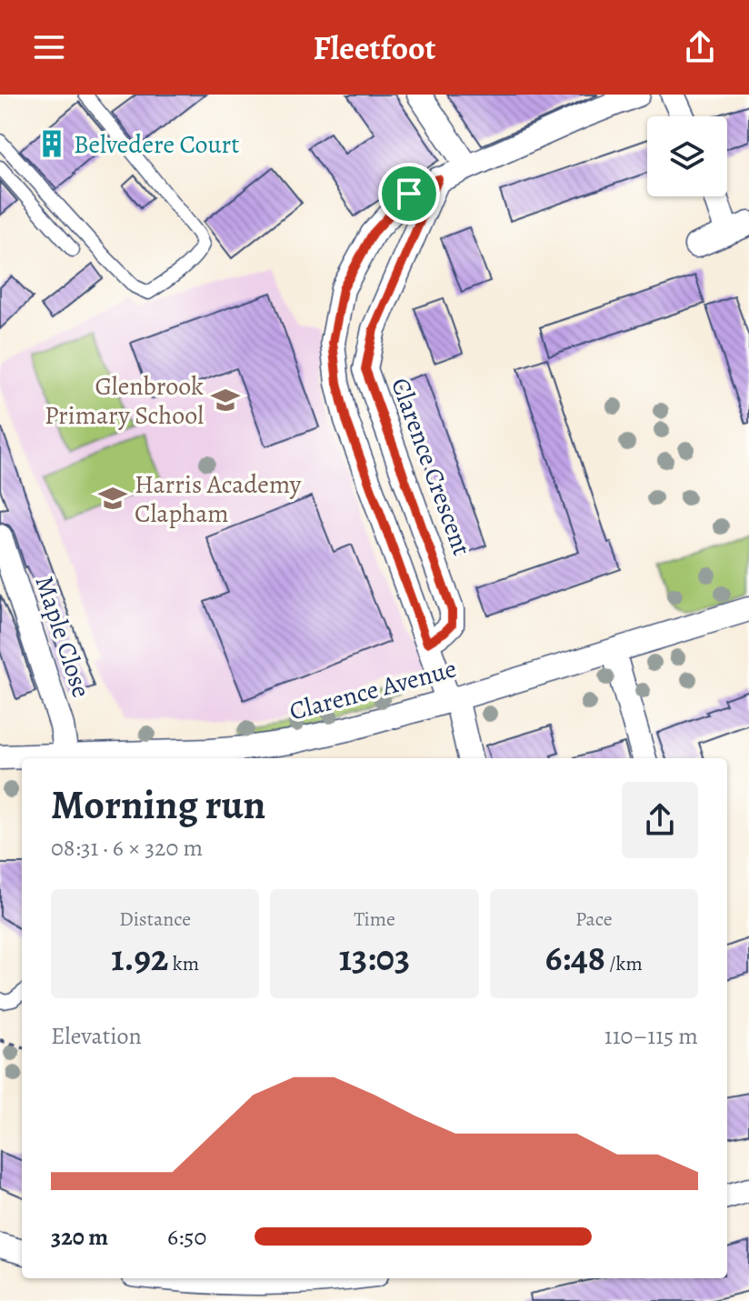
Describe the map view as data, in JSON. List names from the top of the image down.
{
  "streets": {
    "street": ["Clarence Crescent", "Maple Close", "Clarence Avenue"]
  },
  "crossings": [
    ["Maple Close", "Clarence Avenue"]
  ],
  "places": {
    "building": ["Belvedere Court"],
    "school or university": ["Glenbrook Primary School", "Harris Academy Clapham"]
  },
  "page": {
    "header": "Fleetfoot",
    "heading": ["Morning run", "08:31 · 6 × 320 m"],
    "stats": [
      ["Distance", "1.92 km"],
      ["Time", "13:03"],
      ["Pace", "6:48 /km"]
    ],
    "chart": ["Elevation", "110–115 m"],
    "list": [
      {
        "name": "320 m",
        "note": "6:50"
      }
    ]
  }
}
